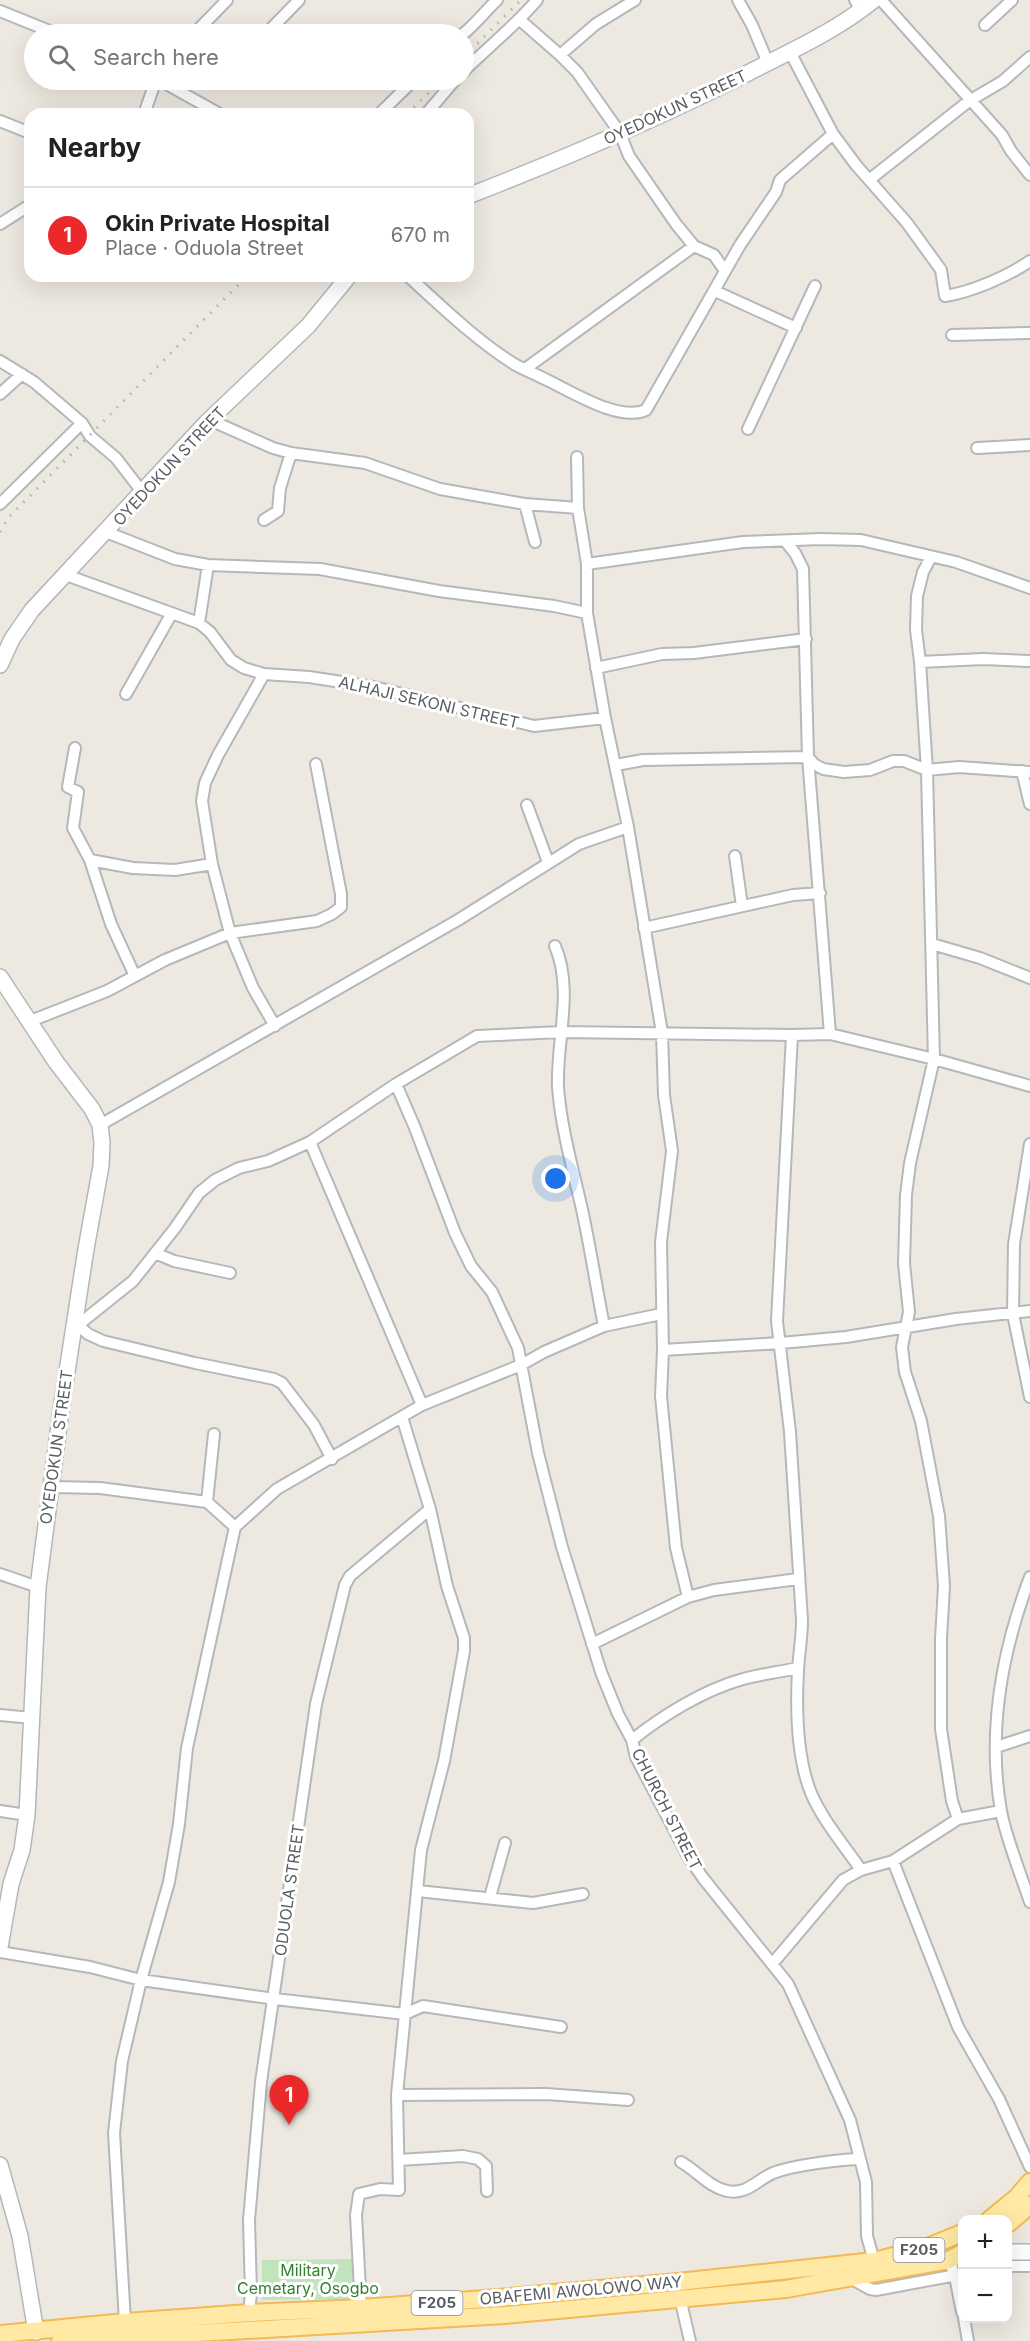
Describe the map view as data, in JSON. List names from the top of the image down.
{
  "streets": {
    "main road": ["F205", "OBAFEMI AWOLOWO WAY"],
    "street": [
      "OYEDOKUN STREET",
      "ALHAJI SEKONI STREET",
      "CHURCH STREET",
      "ODUOLA STREET"
    ]
  },
  "crossings": [
    ["OYEDOKUN STREET", "ALHAJI SEKONI STREET"],
    ["CHURCH STREET", "F205"],
    ["CHURCH STREET", "OBAFEMI AWOLOWO WAY"],
    ["ODUOLA STREET", "OBAFEMI AWOLOWO WAY"],
    ["F205", "OBAFEMI AWOLOWO WAY"]
  ],
  "parks": ["Military Cemetary, Osogbo"],
  "page": {
    "search": "Search here",
    "heading": "Nearby",
    "list": [
      {
        "mark": "1",
        "name": "Okin Private Hospital",
        "note": "Place · Oduola Street",
        "value": "670 m"
      }
    ],
    "pins": "1",
    "map_buttons": ["+", "−"]
  }
}
